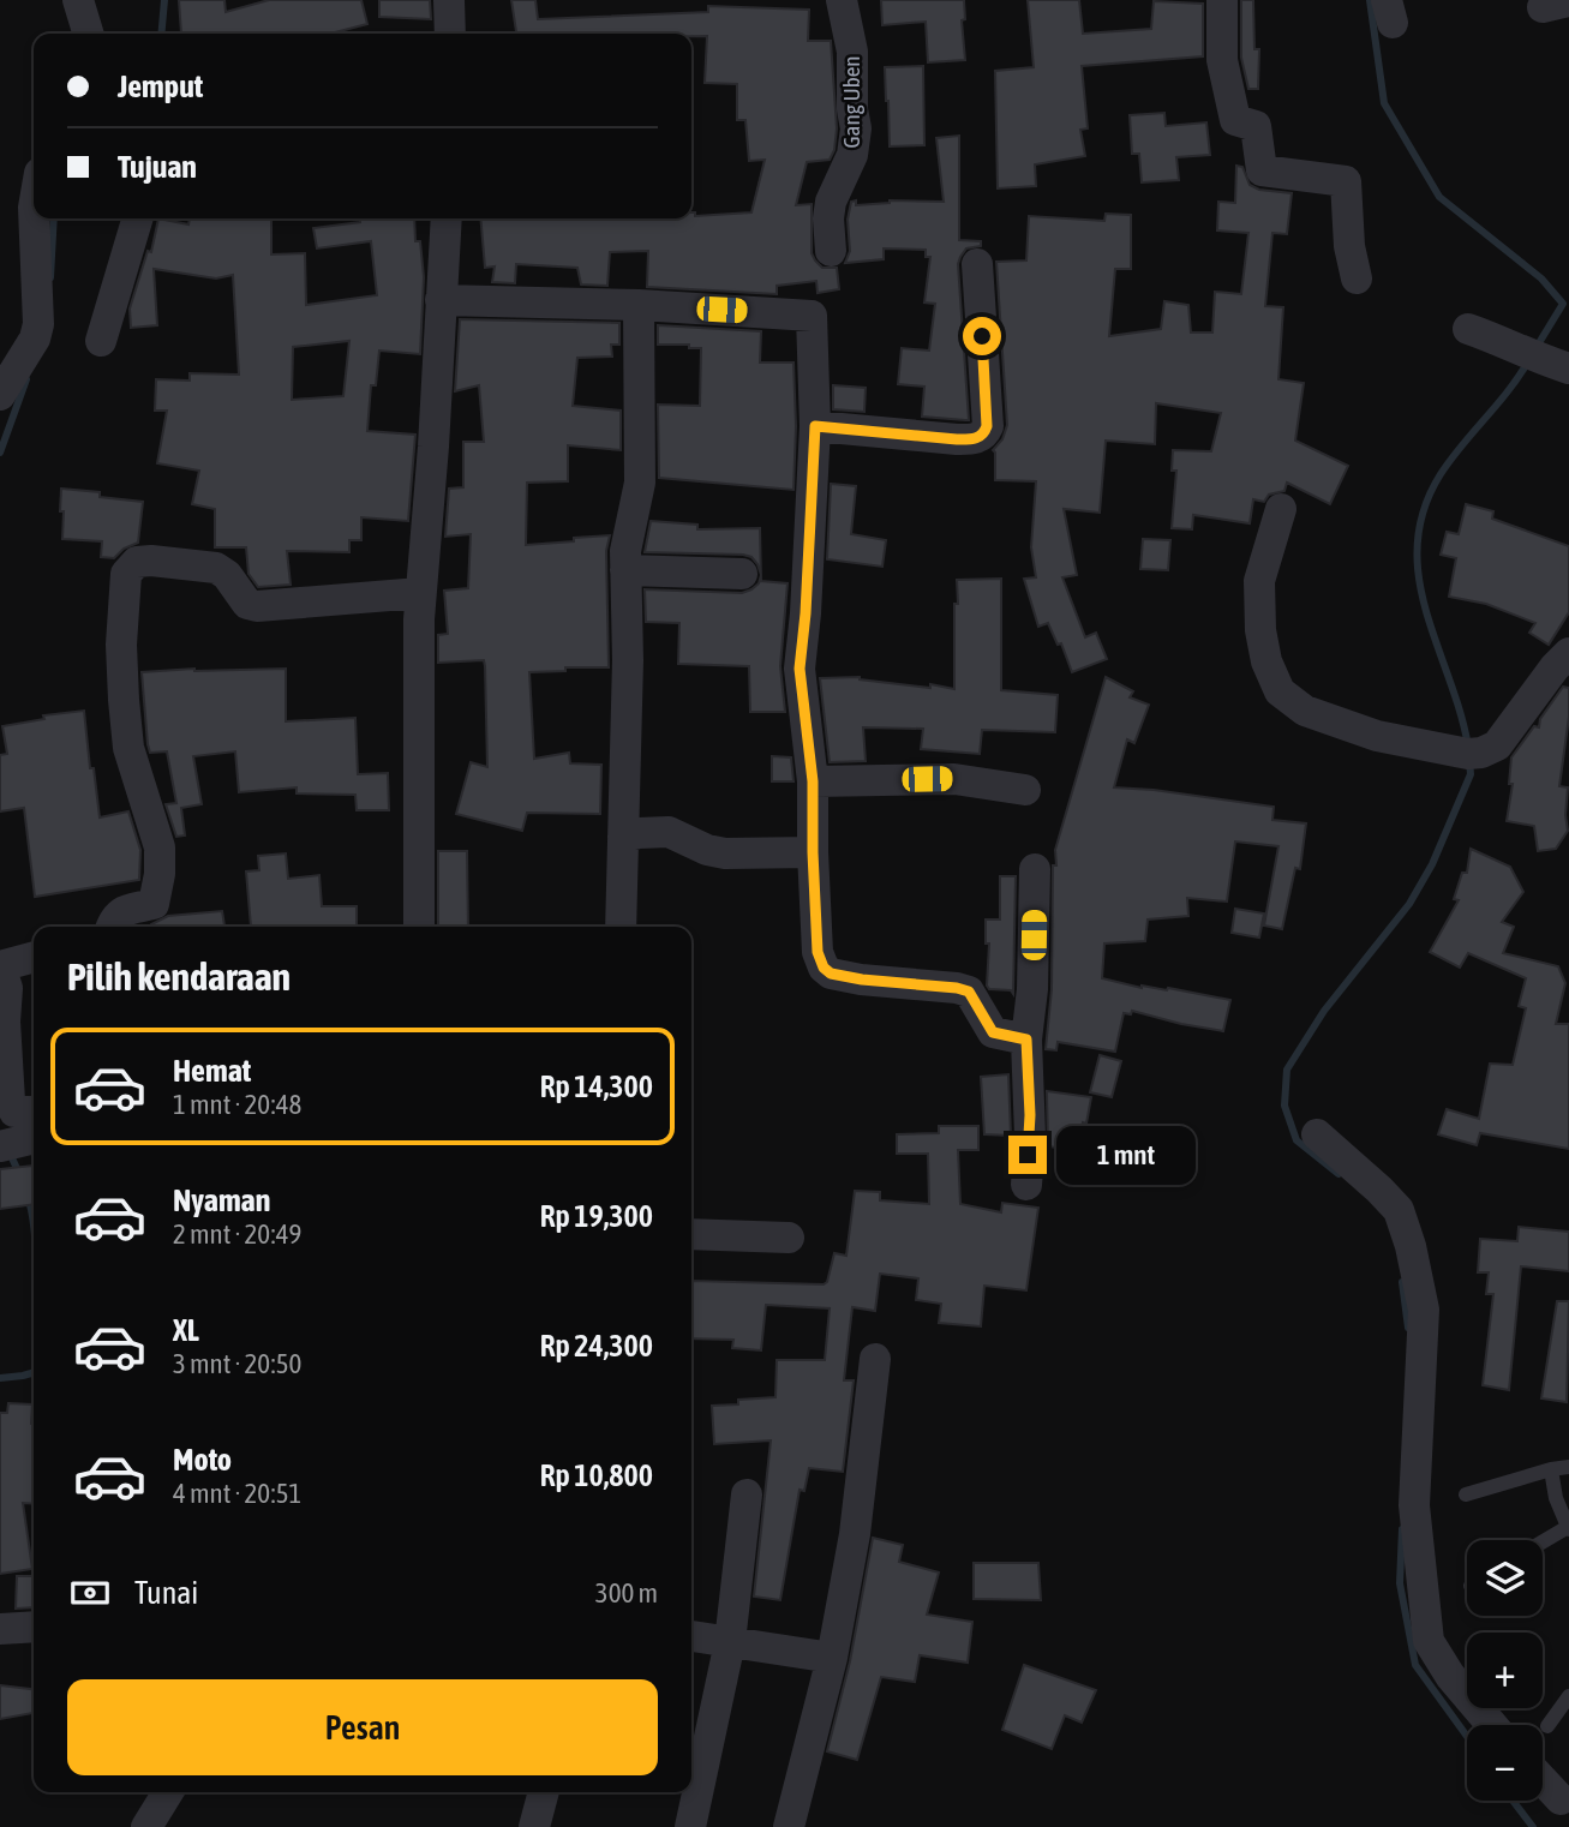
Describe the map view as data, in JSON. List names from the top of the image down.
{
  "streets": {
    "street": ["Gang Uben"]
  },
  "page": {
    "banner": ["Jemput", "Tujuan"],
    "heading": "Pilih kendaraan",
    "list": [
      {
        "name": "Hemat",
        "note": "1 mnt · 20:48",
        "value": "Rp 14,300"
      },
      {
        "name": "Nyaman",
        "note": "2 mnt · 20:49",
        "value": "Rp 19,300"
      },
      {
        "name": "XL",
        "note": "3 mnt · 20:50",
        "value": "Rp 24,300"
      },
      {
        "name": "Moto",
        "note": "4 mnt · 20:51",
        "value": "Rp 10,800"
      }
    ],
    "bubble": "1 mnt",
    "map_buttons": ["+", "−"],
    "pay": ["Tunai", "300 m"],
    "buttons": "Pesan"
  }
}
